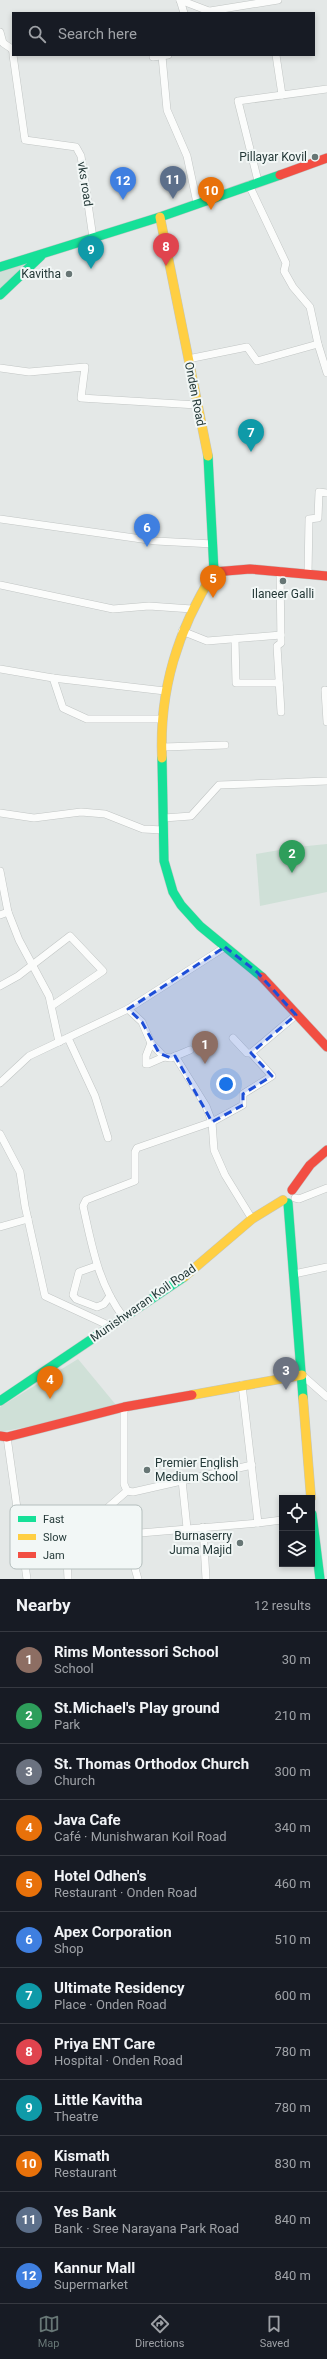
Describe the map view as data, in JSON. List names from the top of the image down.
{
  "streets": {
    "main road": ["Onden Road", "Munishwaran Koil Road"],
    "street": ["vks road"]
  },
  "places": [
    "Pillayar Kovil",
    "Kavitha",
    "Ilaneer Galli",
    "Premier English Medium School",
    "Burnaserry Juma Majid"
  ],
  "legend": ["Fast", "Slow", "Jam"],
  "page": {
    "search": "Search here",
    "pins": [
      "11",
      "12",
      "10",
      "8",
      "9",
      "7",
      "6",
      "5",
      "2",
      "1",
      "3",
      "4"
    ],
    "heading": ["Nearby", "12 results"],
    "list": [
      {
        "mark": "1",
        "name": "Rims Montessori School",
        "note": "School",
        "value": "30 m"
      },
      {
        "mark": "2",
        "name": "St.Michael's Play ground",
        "note": "Park",
        "value": "210 m"
      },
      {
        "mark": "3",
        "name": "St. Thomas Orthodox Church",
        "note": "Church",
        "value": "300 m"
      },
      {
        "mark": "4",
        "name": "Java Cafe",
        "note": "Café · Munishwaran Koil Road",
        "value": "340 m"
      },
      {
        "mark": "5",
        "name": "Hotel Odhen's",
        "note": "Restaurant · Onden Road",
        "value": "460 m"
      },
      {
        "mark": "6",
        "name": "Apex Corporation",
        "note": "Shop",
        "value": "510 m"
      },
      {
        "mark": "7",
        "name": "Ultimate Residency",
        "note": "Place · Onden Road",
        "value": "600 m"
      },
      {
        "mark": "8",
        "name": "Priya ENT Care",
        "note": "Hospital · Onden Road",
        "value": "780 m"
      },
      {
        "mark": "9",
        "name": "Little Kavitha",
        "note": "Theatre",
        "value": "780 m"
      },
      {
        "mark": "10",
        "name": "Kismath",
        "note": "Restaurant",
        "value": "830 m"
      },
      {
        "mark": "11",
        "name": "Yes Bank",
        "note": "Bank · Sree Narayana Park Road",
        "value": "840 m"
      },
      {
        "mark": "12",
        "name": "Kannur Mall",
        "note": "Supermarket",
        "value": "840 m"
      }
    ],
    "nav": ["Map", "Directions", "Saved"]
  }
}
